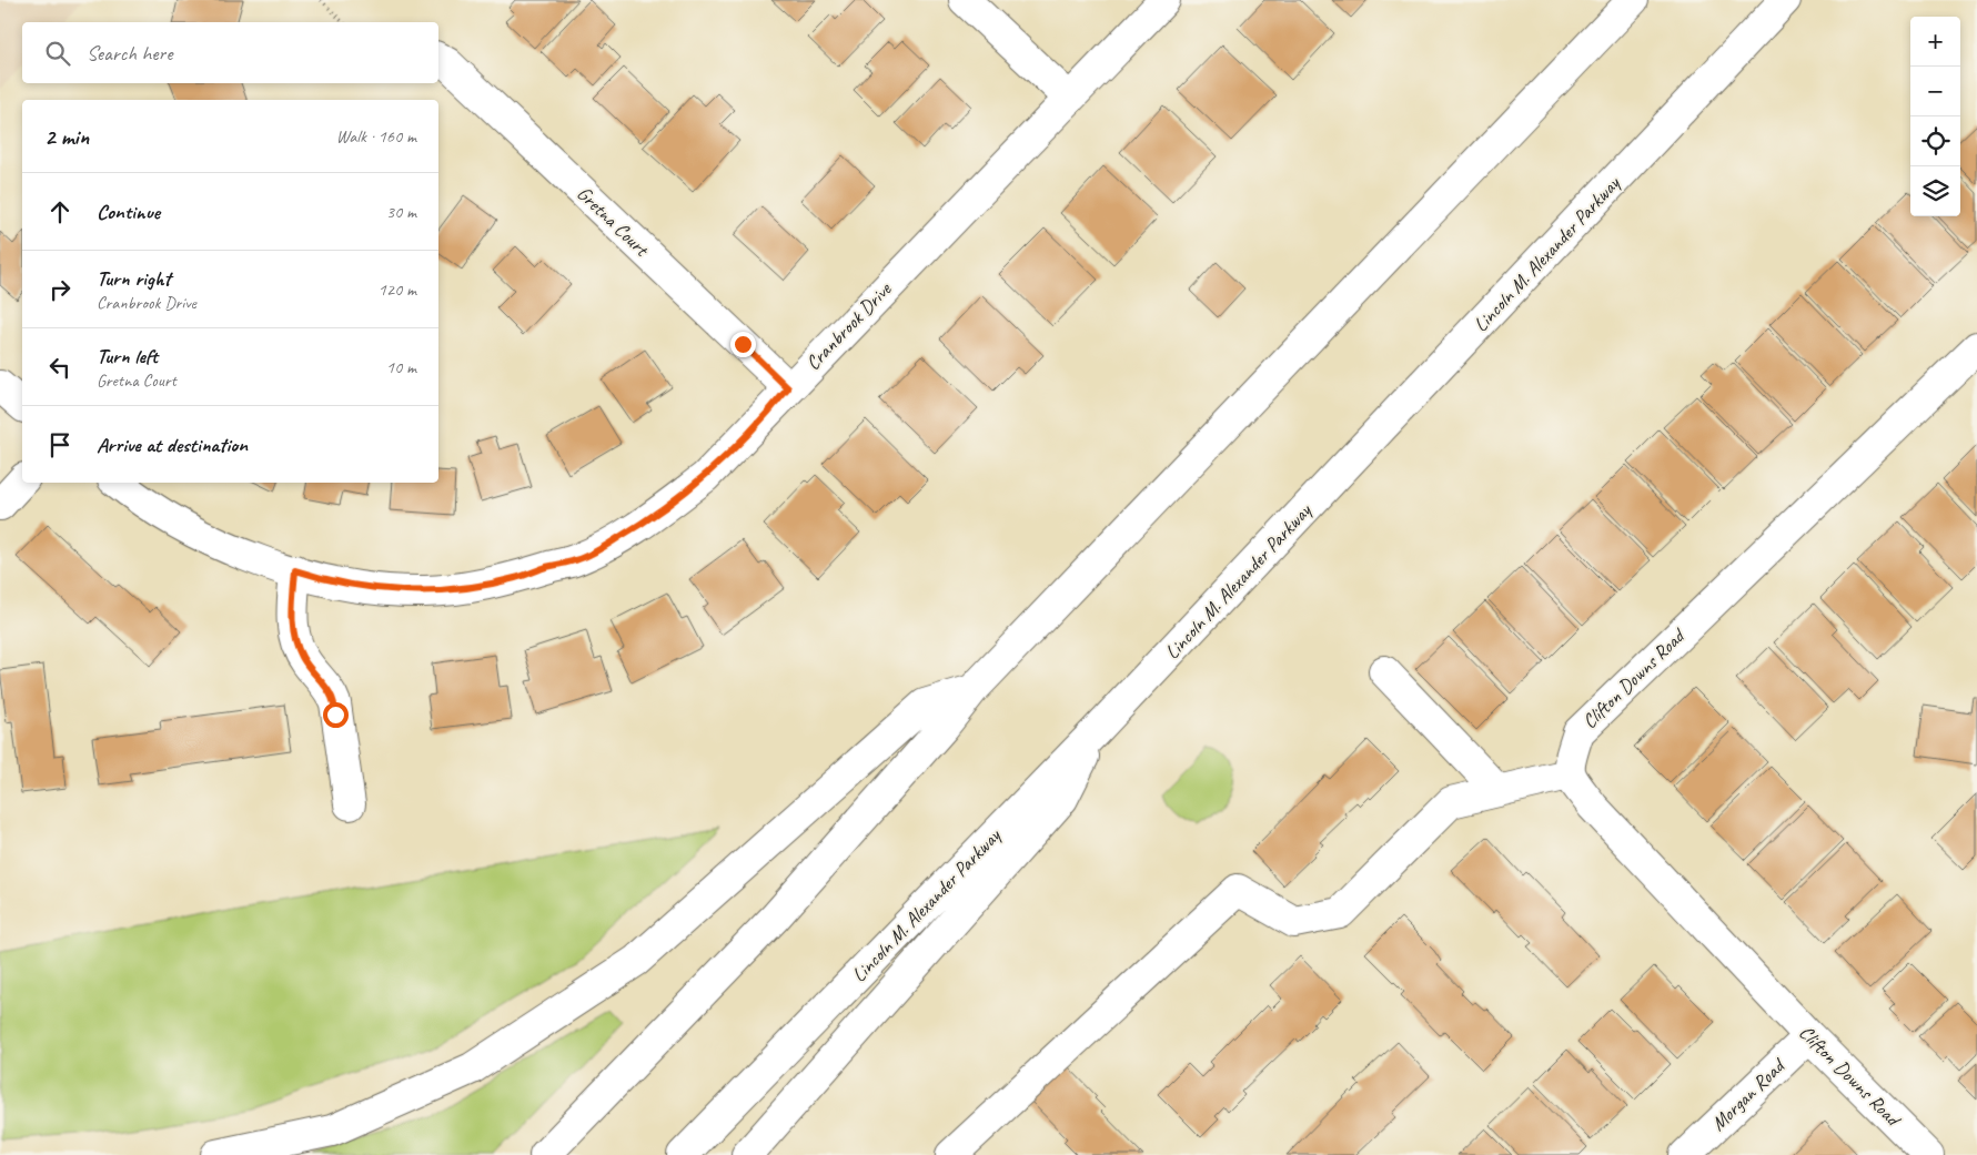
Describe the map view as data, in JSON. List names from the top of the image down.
{
  "streets": {
    "main road": [
      "Gretna Court",
      "Lincoln M. Alexander Parkway",
      "Cranbrook Drive",
      "Clifton Downs Road",
      "Morgan Road"
    ]
  },
  "crossings": [
    ["Gretna Court", "Cranbrook Drive"],
    ["Clifton Downs Road", "Morgan Road"]
  ],
  "page": {
    "map_buttons": ["+", "−"],
    "search": "Search here",
    "heading": ["2 min", "Walk · 160 m"],
    "list": [
      ["Continue", "30 m"],
      ["Turn right", "Cranbrook Drive", "120 m"],
      ["Turn left", "Gretna Court", "10 m"],
      "Arrive at destination"
    ]
  }
}
